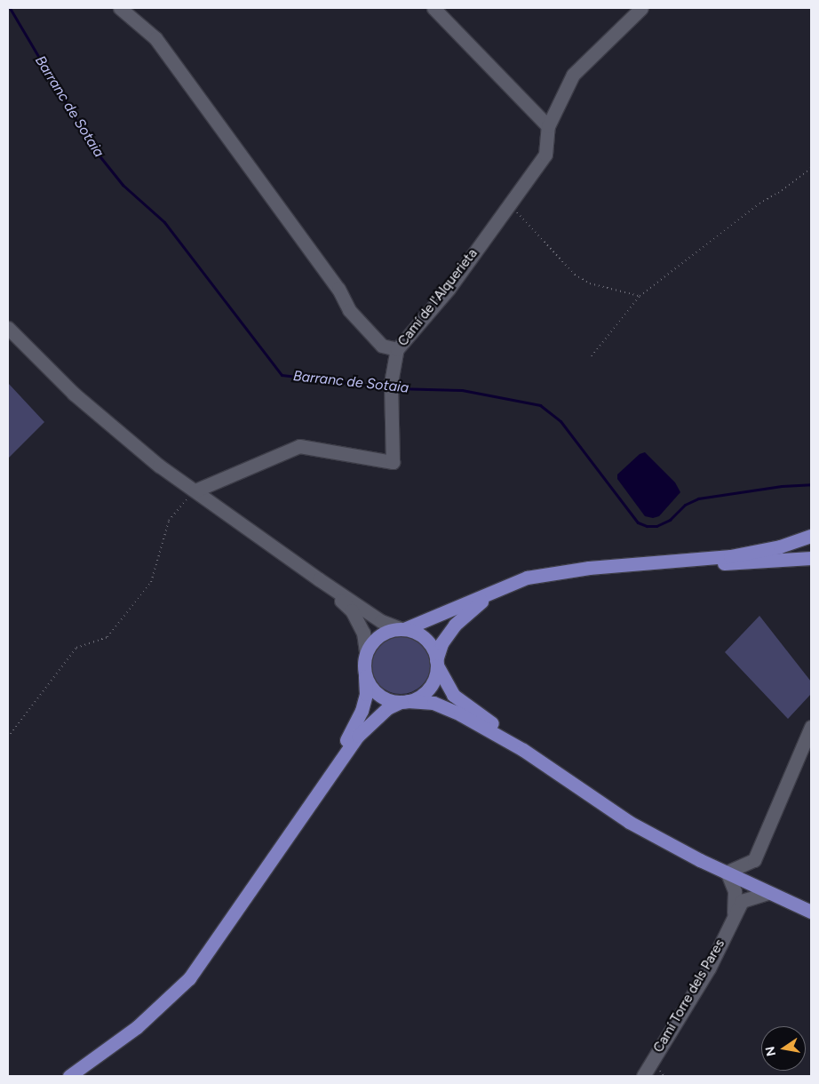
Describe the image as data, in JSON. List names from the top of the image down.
{
  "streets": {
    "street": ["Camí de l'Alquerieta", "Camí Torre dels Pares"]
  },
  "water": ["Barranc de Sotaia"],
  "north": "left"
}
